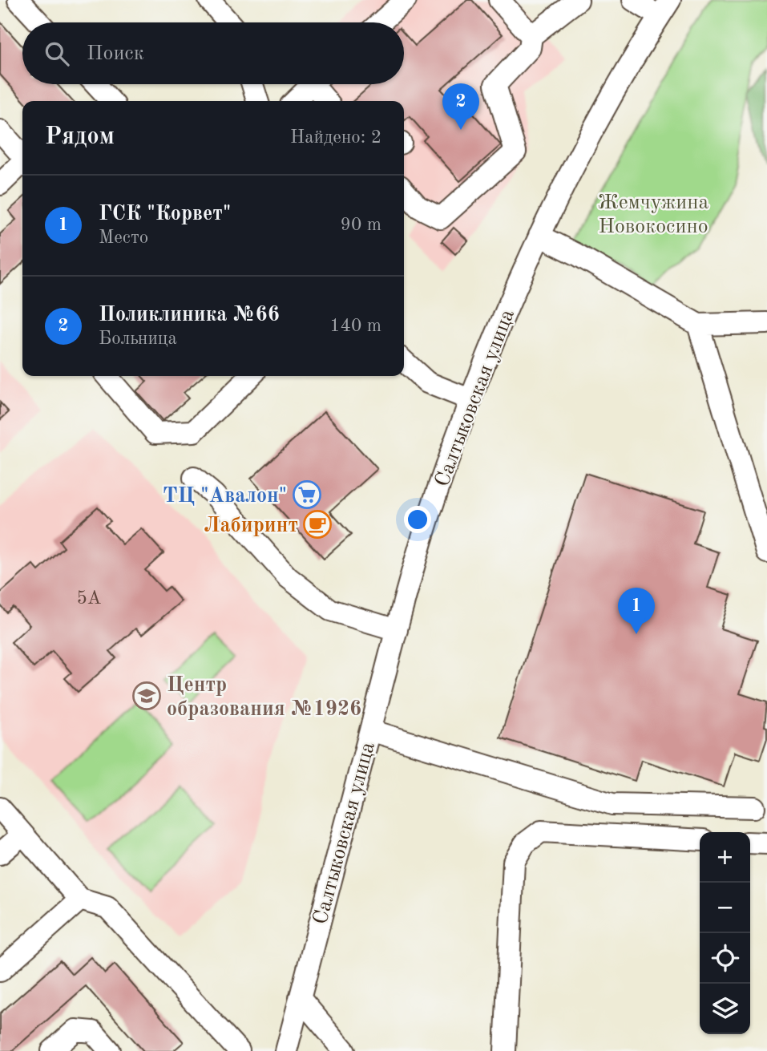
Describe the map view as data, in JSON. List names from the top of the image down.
{
  "streets": {
    "street": ["Салтыковская улица"]
  },
  "parks": ["Жемчужина Новокосино"],
  "places": {
    "supermarket": ["ТЦ \"Авалон\""],
    "cafe": ["Лабиринт"],
    "school or university": ["Центр образования №1926"]
  },
  "house_numbers": ["5А"],
  "page": {
    "search": "Поиск",
    "pins": ["2", "1"],
    "heading": ["Рядом", "Найдено: 2"],
    "list": [
      {
        "mark": "1",
        "name": "ГСК \"Корвет\"",
        "note": "Место",
        "value": "90 m"
      },
      {
        "mark": "2",
        "name": "Поликлиника №66",
        "note": "Больница",
        "value": "140 m"
      }
    ],
    "map_buttons": ["+", "−"]
  }
}
